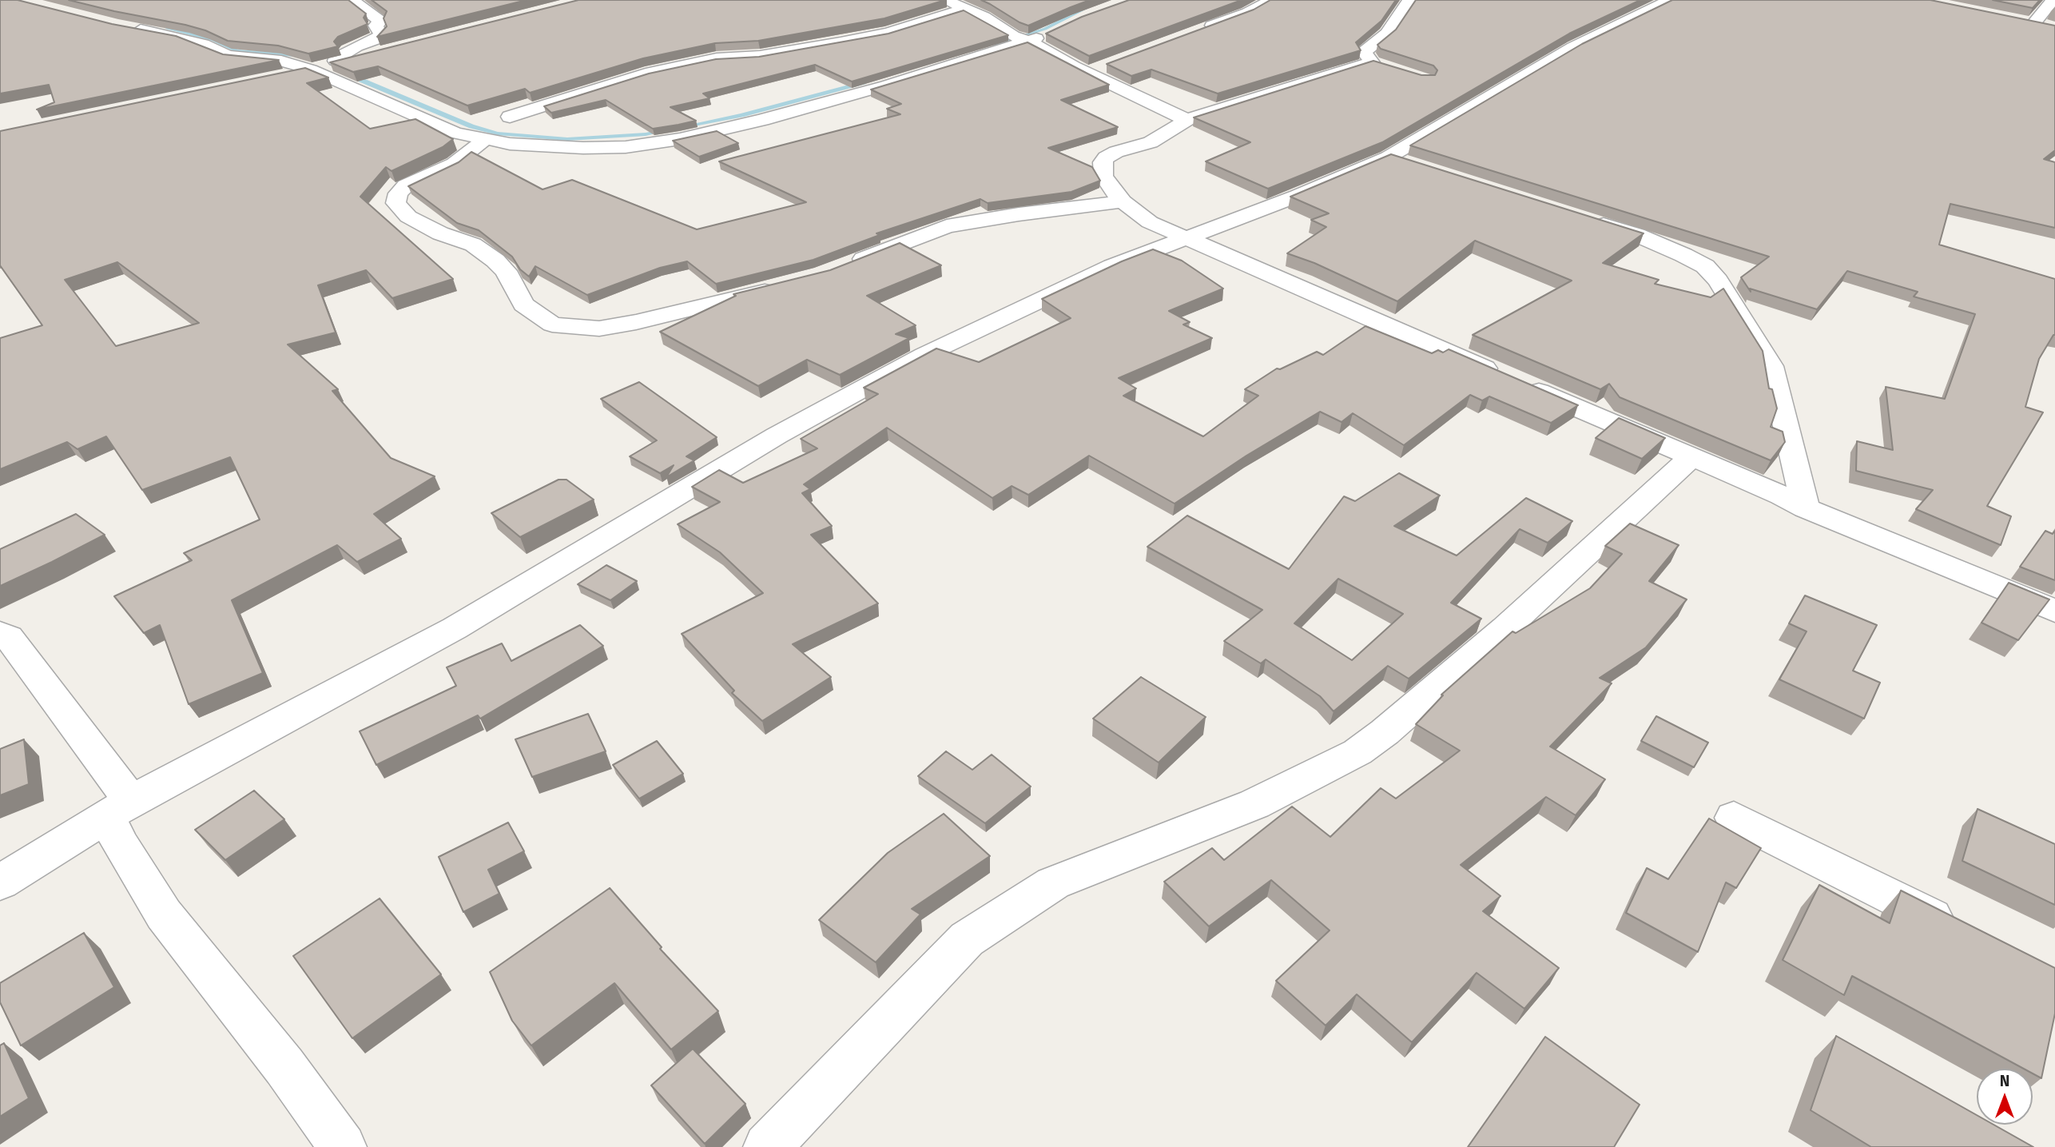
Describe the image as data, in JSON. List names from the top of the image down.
{
  "north": "top"
}
